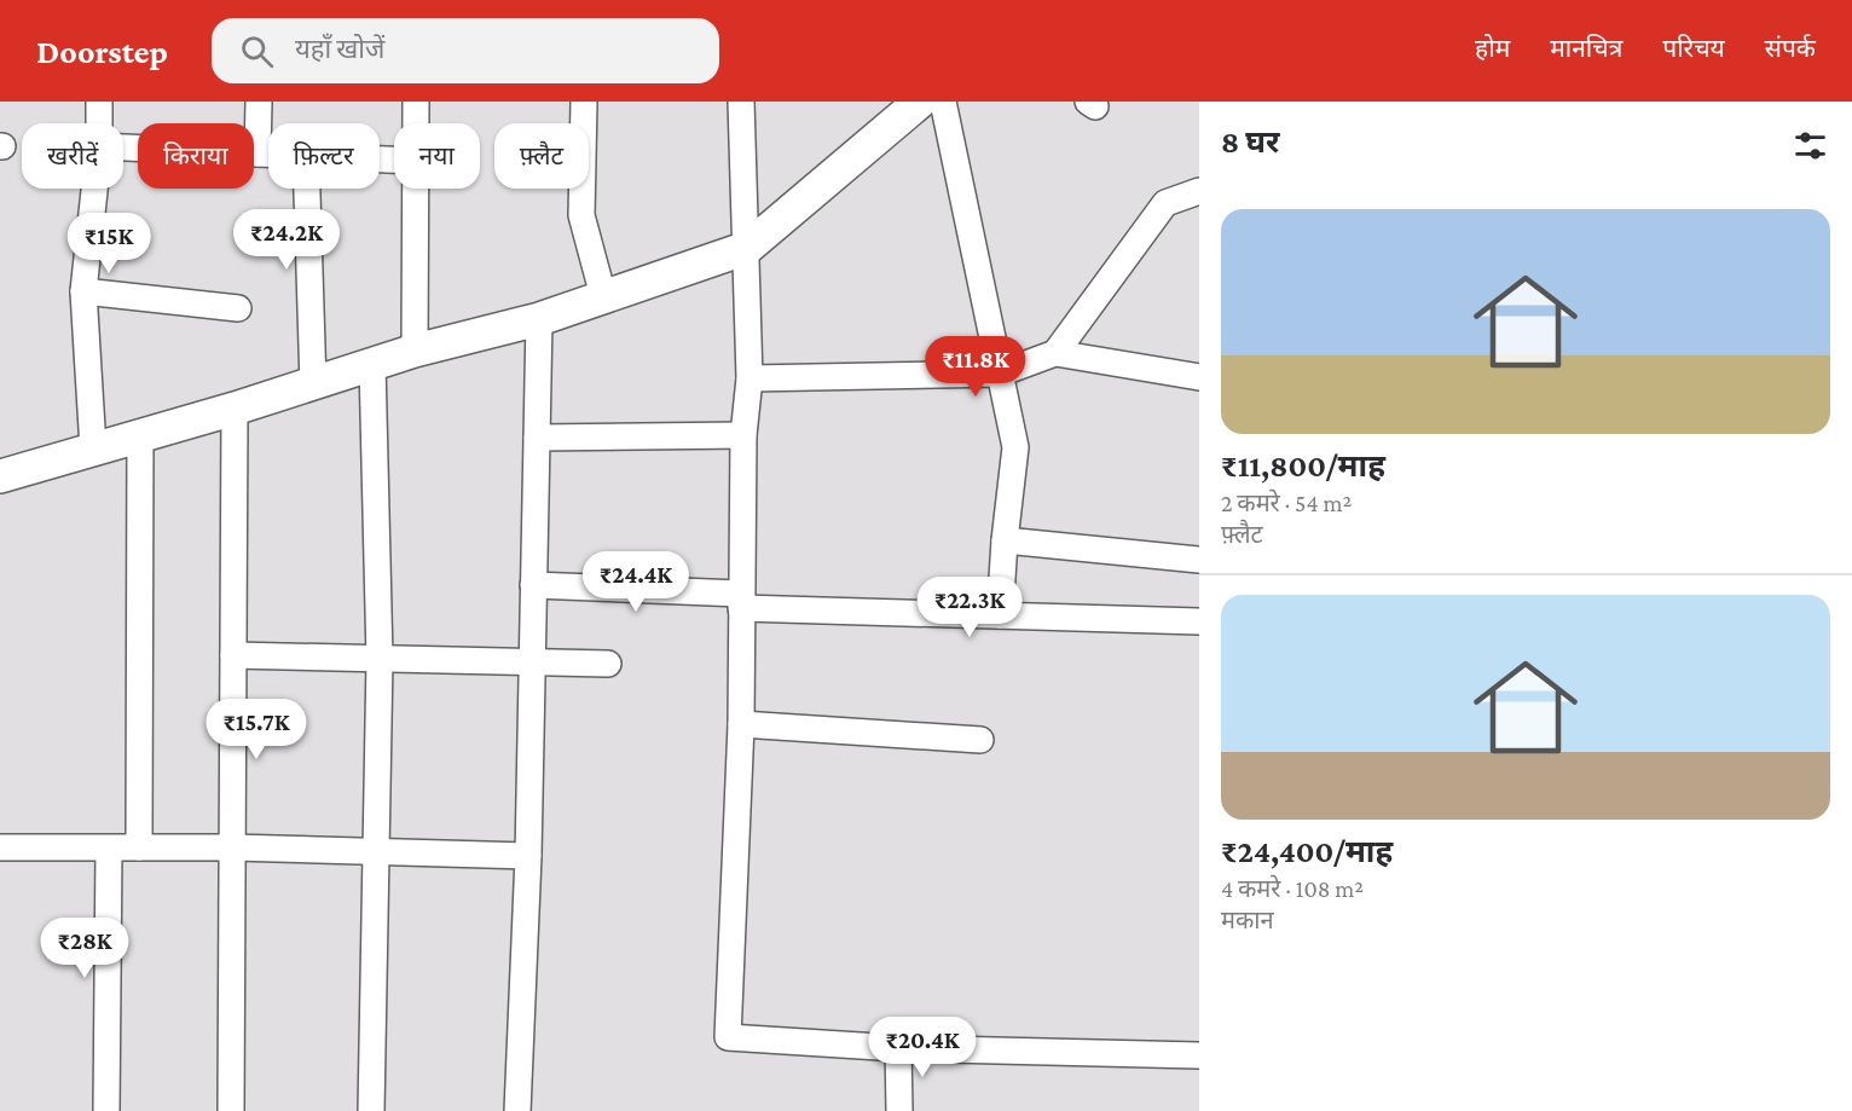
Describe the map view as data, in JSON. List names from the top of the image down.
{
  "page": {
    "header": "Doorstep",
    "search": "यहाँ खोजें",
    "nav": [
      "होम",
      "मानचित्र",
      "परिचय",
      "संपर्क"
    ],
    "heading": "8 घर",
    "chip": [
      "खरीदें",
      "किराया",
      "फ़िल्टर",
      "नया",
      "फ़्लैट"
    ],
    "list": [
      {
        "name": "₹11,800/माह",
        "note": "2 कमरे · 54 m² · फ़्लैट"
      },
      {
        "name": "₹24,400/माह",
        "note": "4 कमरे · 108 m² · मकान"
      }
    ],
    "price": [
      "₹24.2K",
      "₹15K",
      "₹11.8K",
      "₹24.4K",
      "₹22.3K",
      "₹15.7K",
      "₹28K",
      "₹20.4K"
    ]
  }
}
